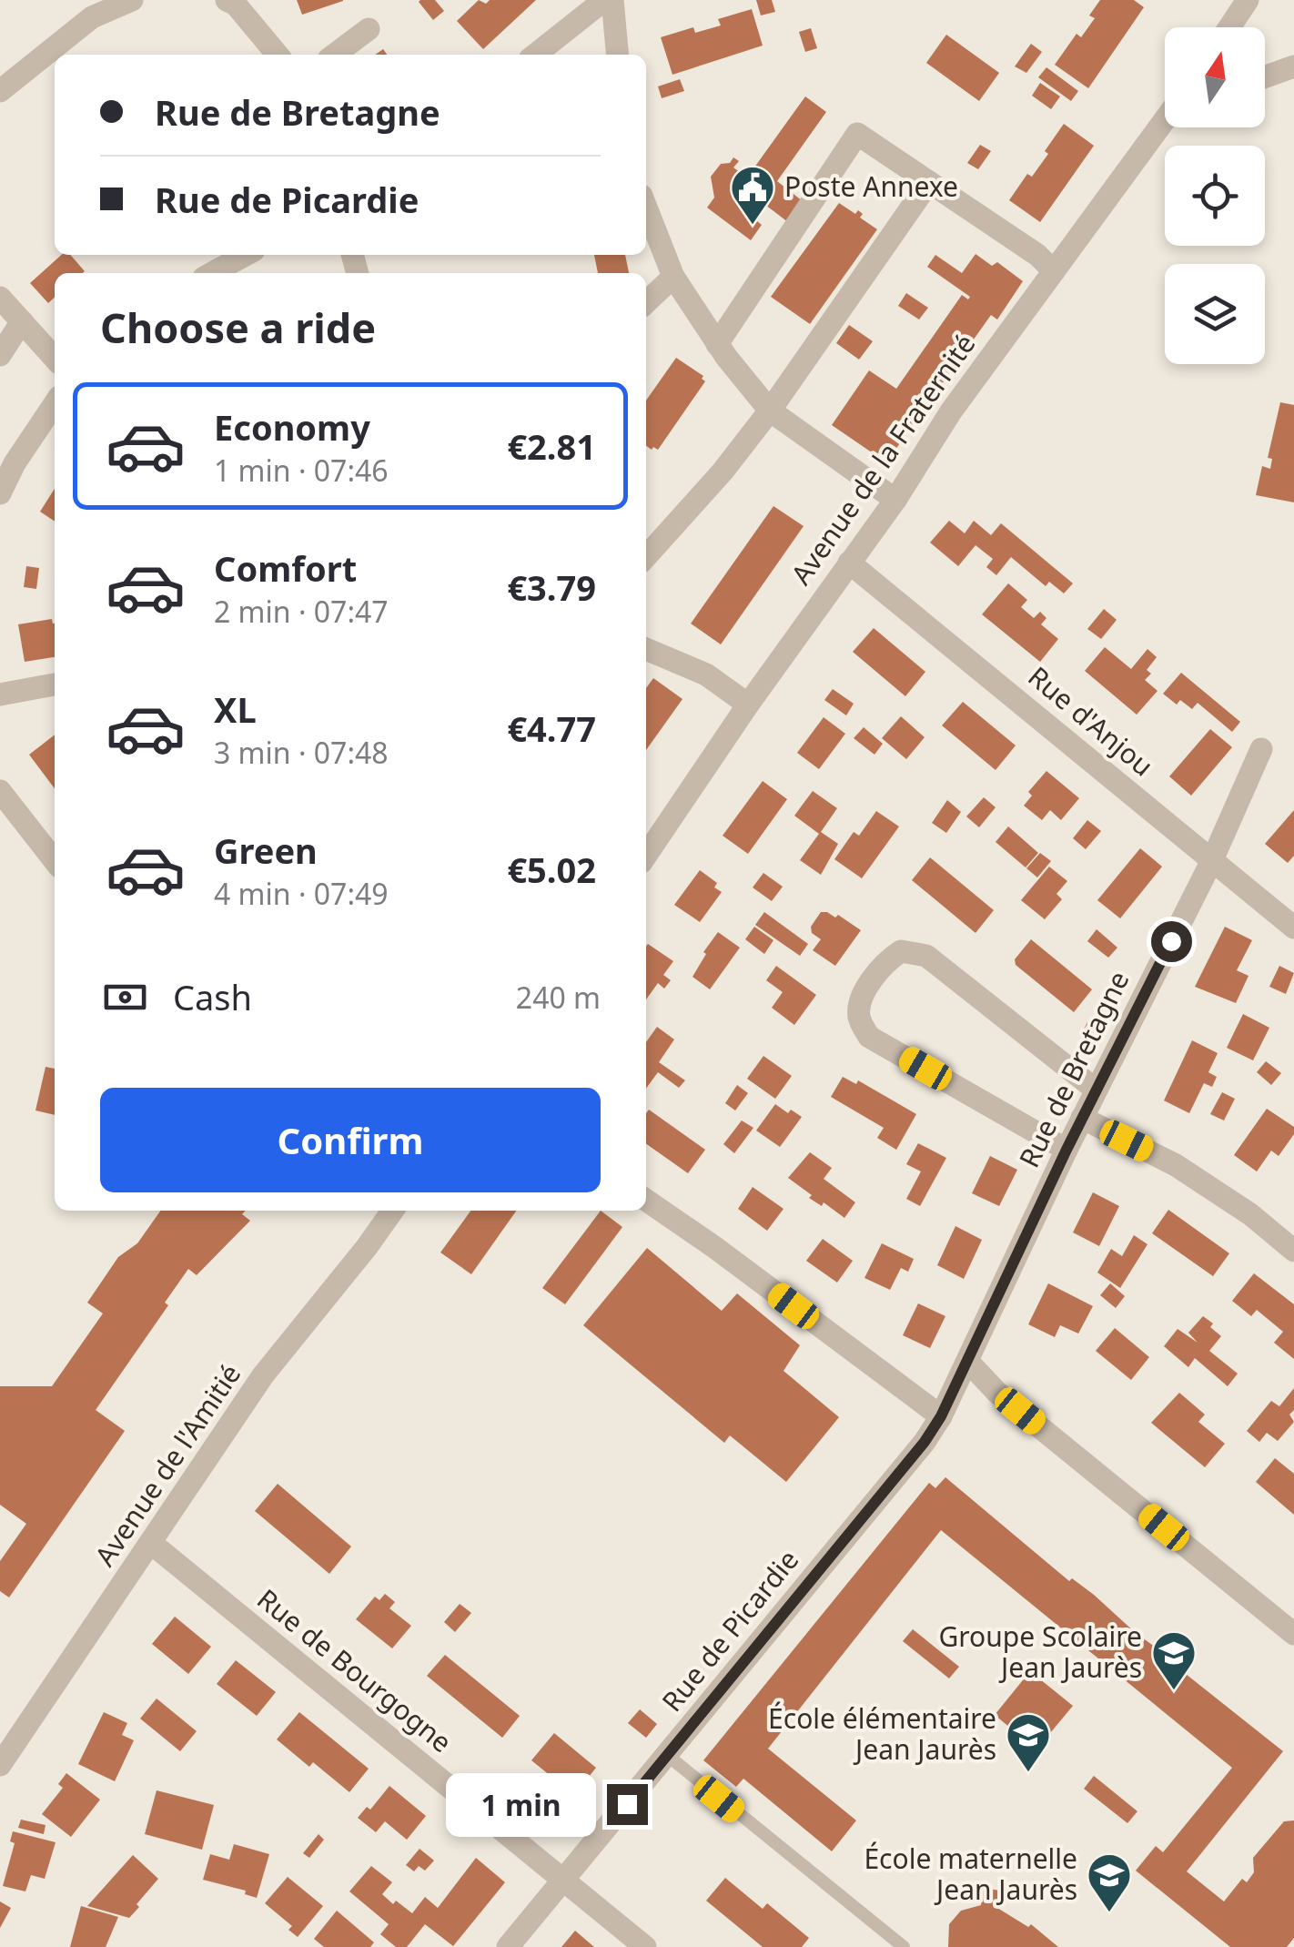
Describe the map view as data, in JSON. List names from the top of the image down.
{
  "streets": {
    "street": [
      "Avenue de la Fraternité",
      "Rue d'Anjou",
      "Rue de Bretagne",
      "Avenue de l'Amitié",
      "Rue de Picardie",
      "Rue de Bourgogne"
    ]
  },
  "crossings": [
    ["Avenue de la Fraternité", "Rue d'Anjou"],
    ["Rue d'Anjou", "Rue de Bretagne"],
    ["Rue de Bretagne", "Rue de Picardie"],
    ["Avenue de l'Amitié", "Rue de Bourgogne"],
    ["Rue de Picardie", "Rue de Bourgogne"]
  ],
  "places": {
    "public building": ["Poste Annexe"],
    "school or university": ["Groupe Scolaire Jean Jaurès", "École élémentaire Jean Jaurès", "École maternelle Jean Jaurès"]
  },
  "north": "top",
  "page": {
    "banner": ["Rue de Bretagne", "Rue de Picardie"],
    "heading": "Choose a ride",
    "list": [
      {
        "name": "Economy",
        "note": "1 min · 07:46",
        "value": "€2.81"
      },
      {
        "name": "Comfort",
        "note": "2 min · 07:47",
        "value": "€3.79"
      },
      {
        "name": "XL",
        "note": "3 min · 07:48",
        "value": "€4.77"
      },
      {
        "name": "Green",
        "note": "4 min · 07:49",
        "value": "€5.02"
      }
    ],
    "pay": ["Cash", "240 m"],
    "buttons": "Confirm",
    "bubble": "1 min"
  }
}
